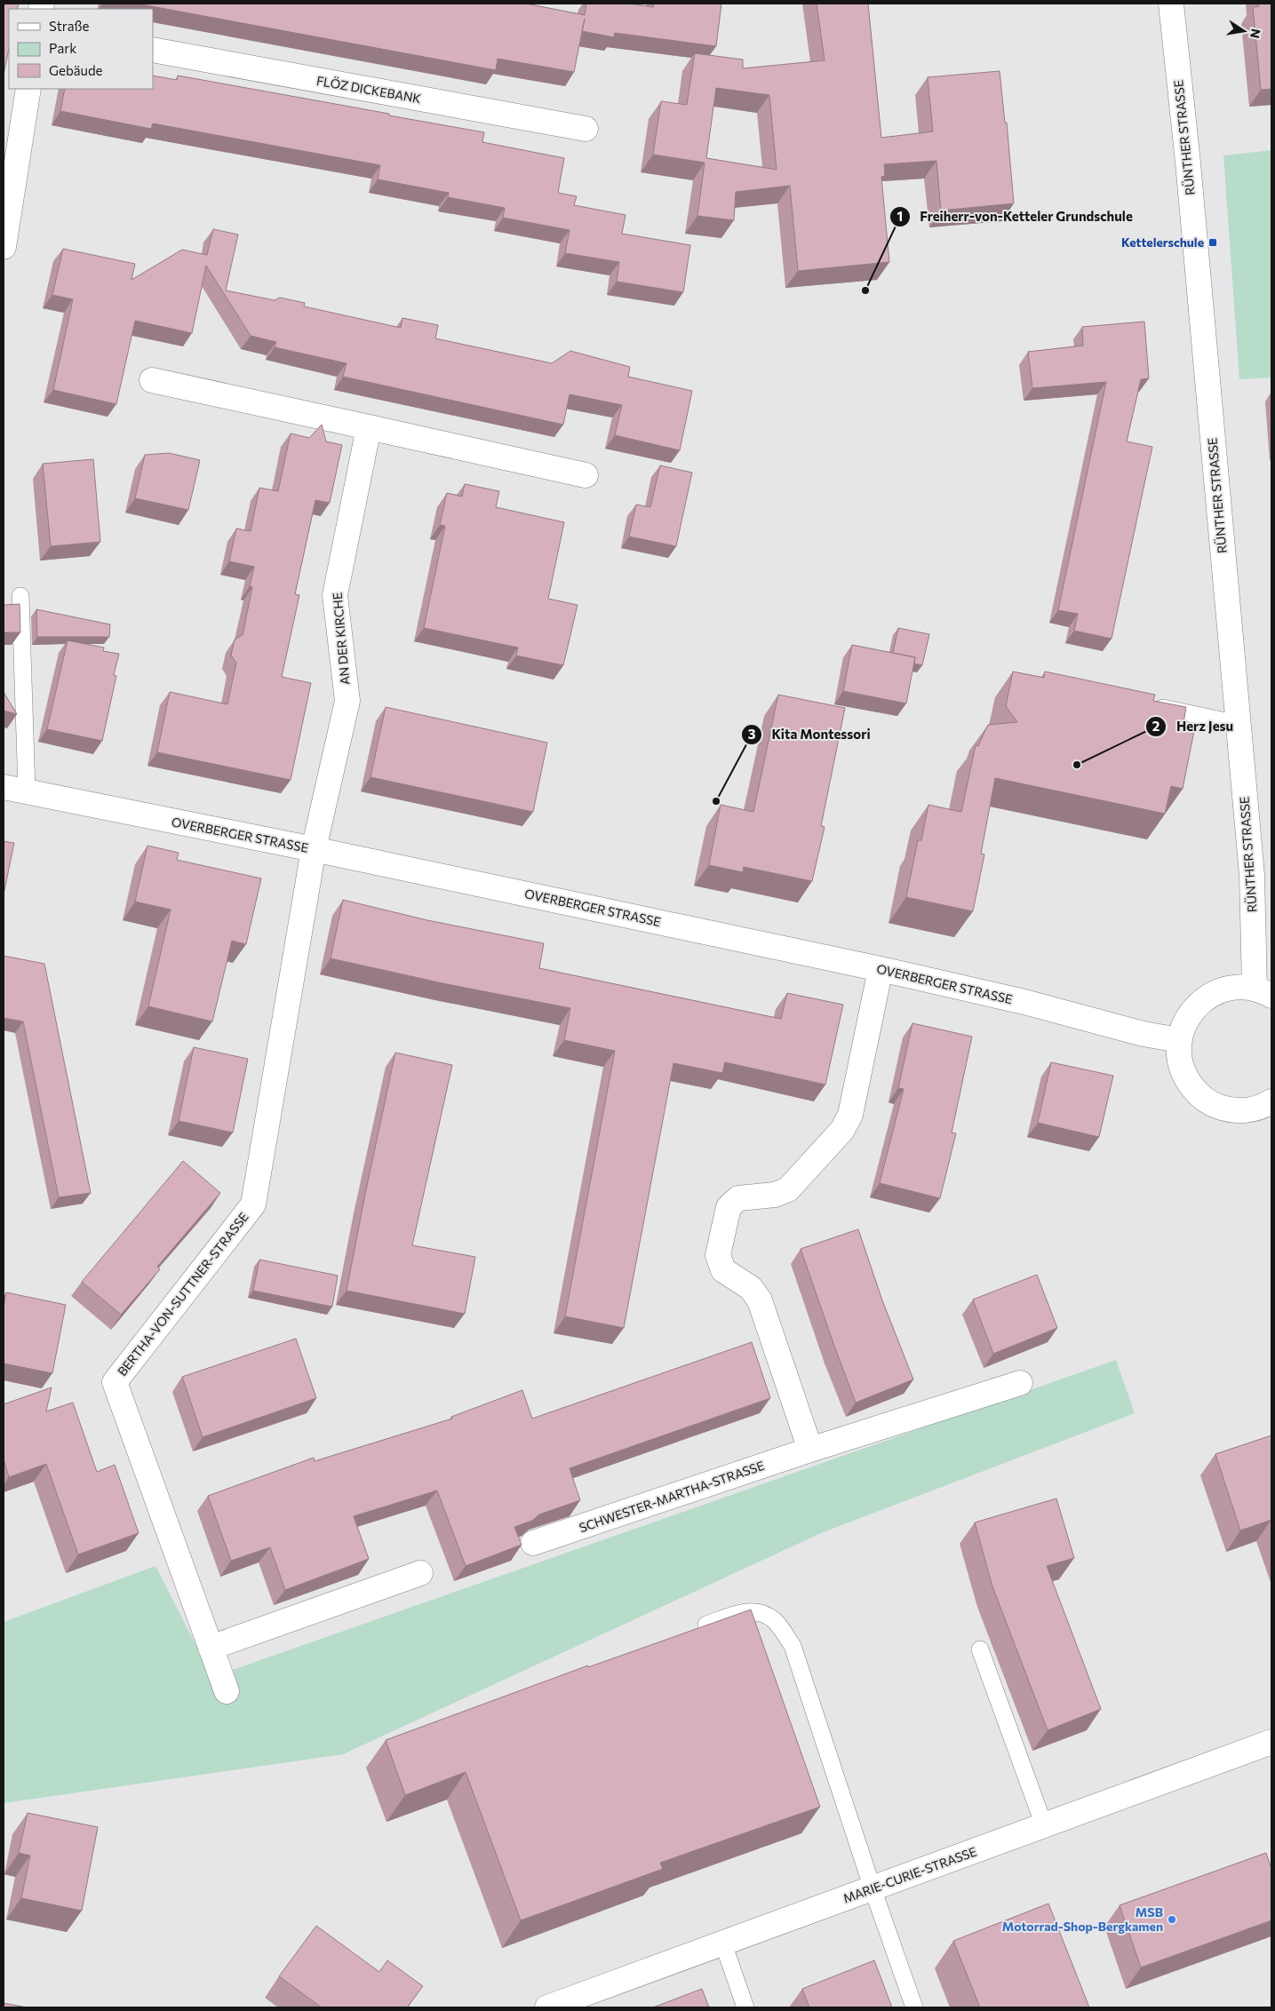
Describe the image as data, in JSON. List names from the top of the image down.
{
  "streets": {
    "street": [
      "FLÖZ DICKEBANK",
      "RÜNTHER STRASSE",
      "AN DER KIRCHE",
      "OVERBERGER STRASSE",
      "BERTHA-VON-SUTTNER-STRASSE",
      "SCHWESTER-MARTHA-STRASSE",
      "MARIE-CURIE-STRASSE"
    ]
  },
  "crossings": [
    ["RÜNTHER STRASSE", "OVERBERGER STRASSE"],
    ["AN DER KIRCHE", "OVERBERGER STRASSE"],
    ["AN DER KIRCHE", "BERTHA-VON-SUTTNER-STRASSE"],
    ["OVERBERGER STRASSE", "BERTHA-VON-SUTTNER-STRASSE"]
  ],
  "places": {
    "transit": ["Kettelerschule"],
    "other": [
      "Freiherr-von-Ketteler Grundschule",
      "Herz Jesu",
      "Kita Montessori",
      "MSB Motorrad-Shop-Bergkamen"
    ]
  },
  "legend": ["Straße", "Park", "Gebäude"],
  "north": "right"
}
